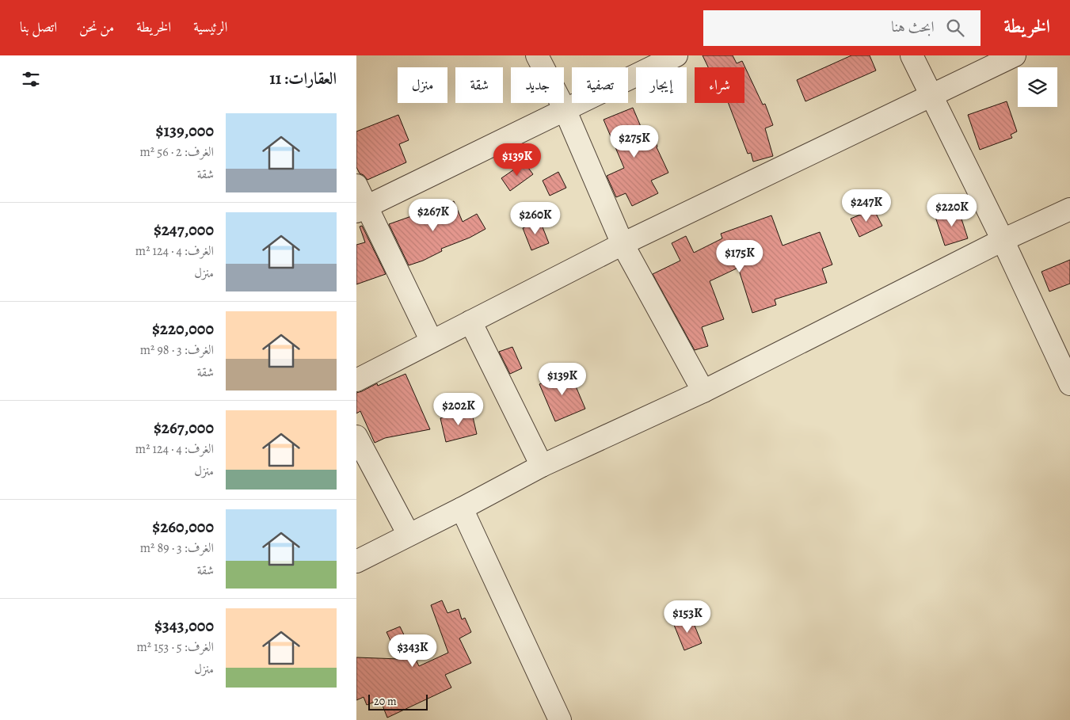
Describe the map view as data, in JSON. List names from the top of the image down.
{
  "scale_bar": "20 m",
  "page": {
    "header": "الخريطة",
    "search": "ابحث هنا",
    "nav": [
      "الرئيسية",
      "الخريطة",
      "من نحن",
      "اتصل بنا"
    ],
    "heading": "العقارات: 11",
    "chip": [
      "شراء",
      "إيجار",
      "تصفية",
      "جديد",
      "شقة",
      "منزل"
    ],
    "list": [
      {
        "name": "$139,000",
        "note": "الغرف: 2 · 56 m² · شقة"
      },
      {
        "name": "$247,000",
        "note": "الغرف: 4 · 124 m² · منزل"
      },
      {
        "name": "$220,000",
        "note": "الغرف: 3 · 98 m² · شقة"
      },
      {
        "name": "$267,000",
        "note": "الغرف: 4 · 124 m² · منزل"
      },
      {
        "name": "$260,000",
        "note": "الغرف: 3 · 89 m² · شقة"
      },
      {
        "name": "$343,000",
        "note": "الغرف: 5 · 153 m² · منزل"
      }
    ],
    "price": [
      "$275K",
      "$139K",
      "$247K",
      "$220K",
      "$267K",
      "$260K",
      "$175K",
      "$139K",
      "$202K",
      "$153K",
      "$343K"
    ],
    "scale": "20 m"
  }
}
